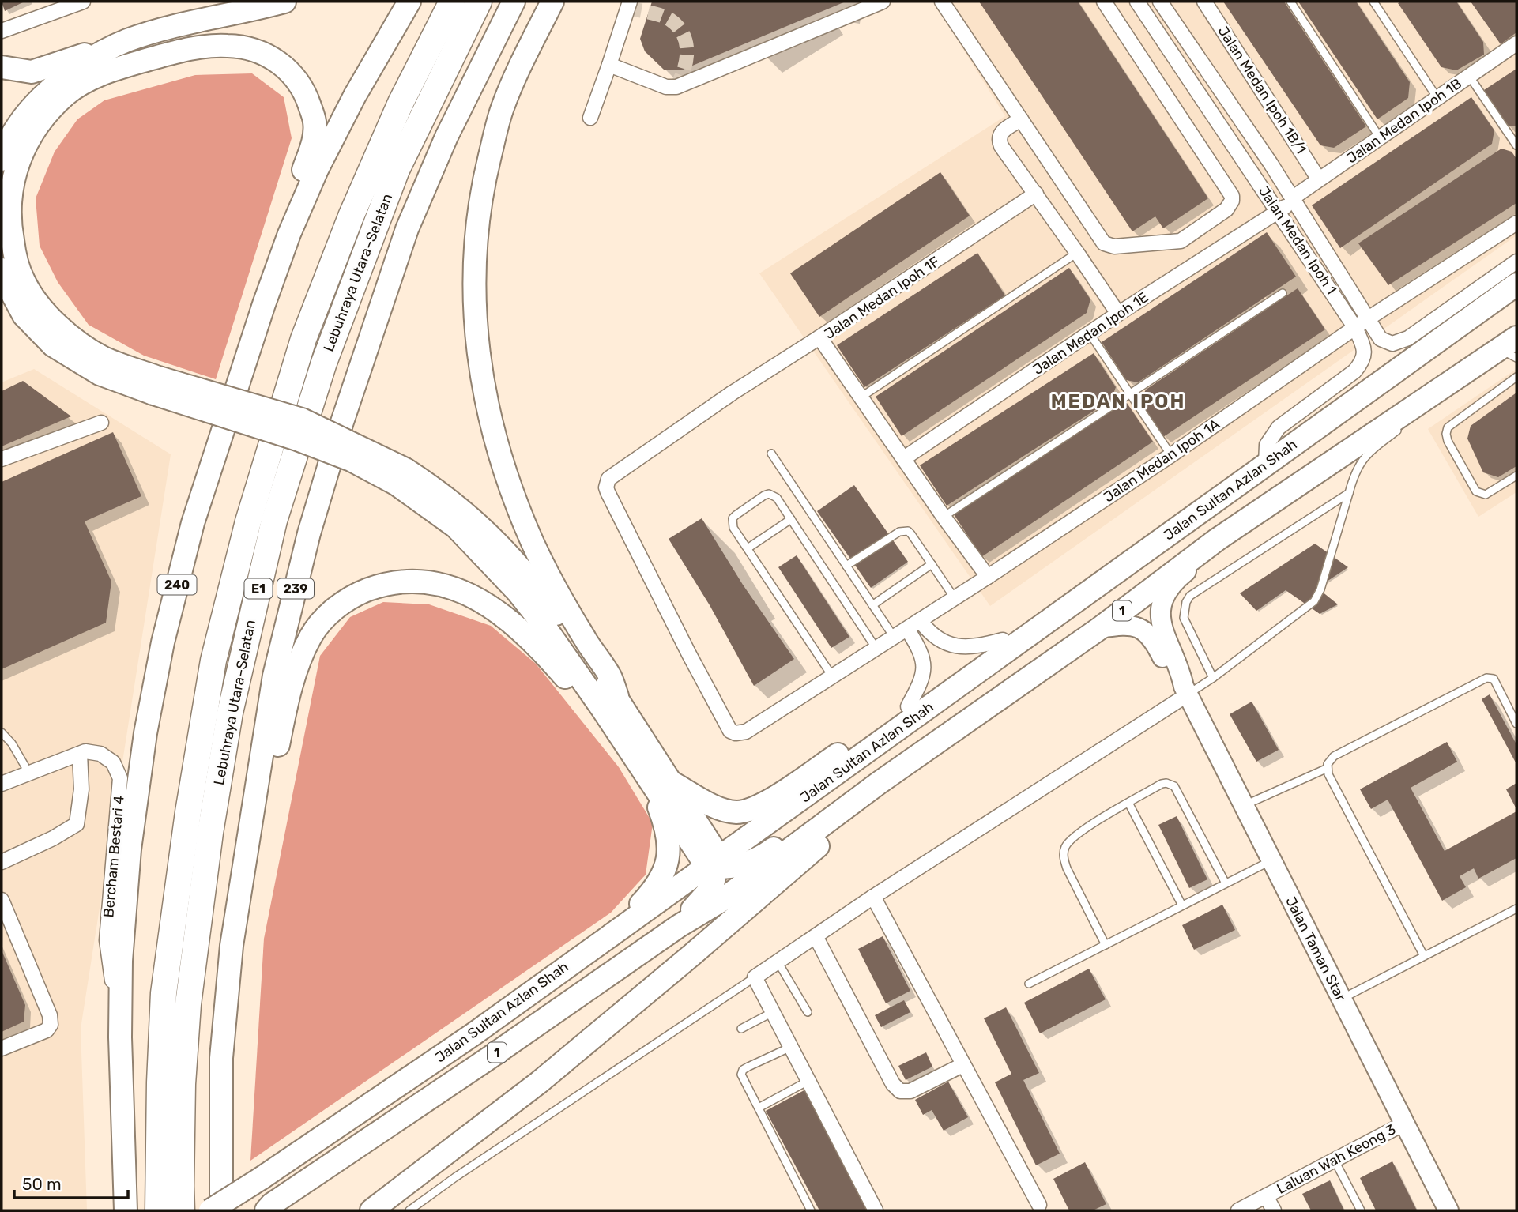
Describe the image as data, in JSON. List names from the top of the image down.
{
  "streets": {
    "highway": ["Lebuhraya Utara–Selatan", "E1"],
    "main road": [
      "Jalan Sultan Azlan Shah",
      "240",
      "239",
      "1"
    ],
    "street": [
      "Jalan Medan Ipoh 1B/1",
      "Jalan Medan Ipoh 1B",
      "Jalan Medan Ipoh 1",
      "Jalan Medan Ipoh 1F",
      "Jalan Medan Ipoh 1E",
      "Jalan Medan Ipoh 1A",
      "Bercham Bestari 4",
      "Jalan Taman Star",
      "Laluan Wah Keong 3"
    ]
  },
  "crossings": [
    ["Jalan Medan Ipoh 1B/1", "Jalan Medan Ipoh 1B"],
    ["Jalan Medan Ipoh 1B", "Jalan Medan Ipoh 1"],
    ["Jalan Medan Ipoh 1", "Jalan Medan Ipoh 1E"],
    ["Jalan Medan Ipoh 1", "Jalan Medan Ipoh 1A"],
    ["Jalan Medan Ipoh 1", "Jalan Sultan Azlan Shah"],
    ["Jalan Medan Ipoh 1F", "Jalan Medan Ipoh 1E"],
    ["Jalan Medan Ipoh 1F", "Jalan Medan Ipoh 1A"],
    ["Jalan Sultan Azlan Shah", "Jalan Taman Star"],
    ["240", "Bercham Bestari 4"],
    ["Jalan Taman Star", "Laluan Wah Keong 3"]
  ],
  "districts": ["MEDAN IPOH"],
  "scale_bar": "50 m"
}
